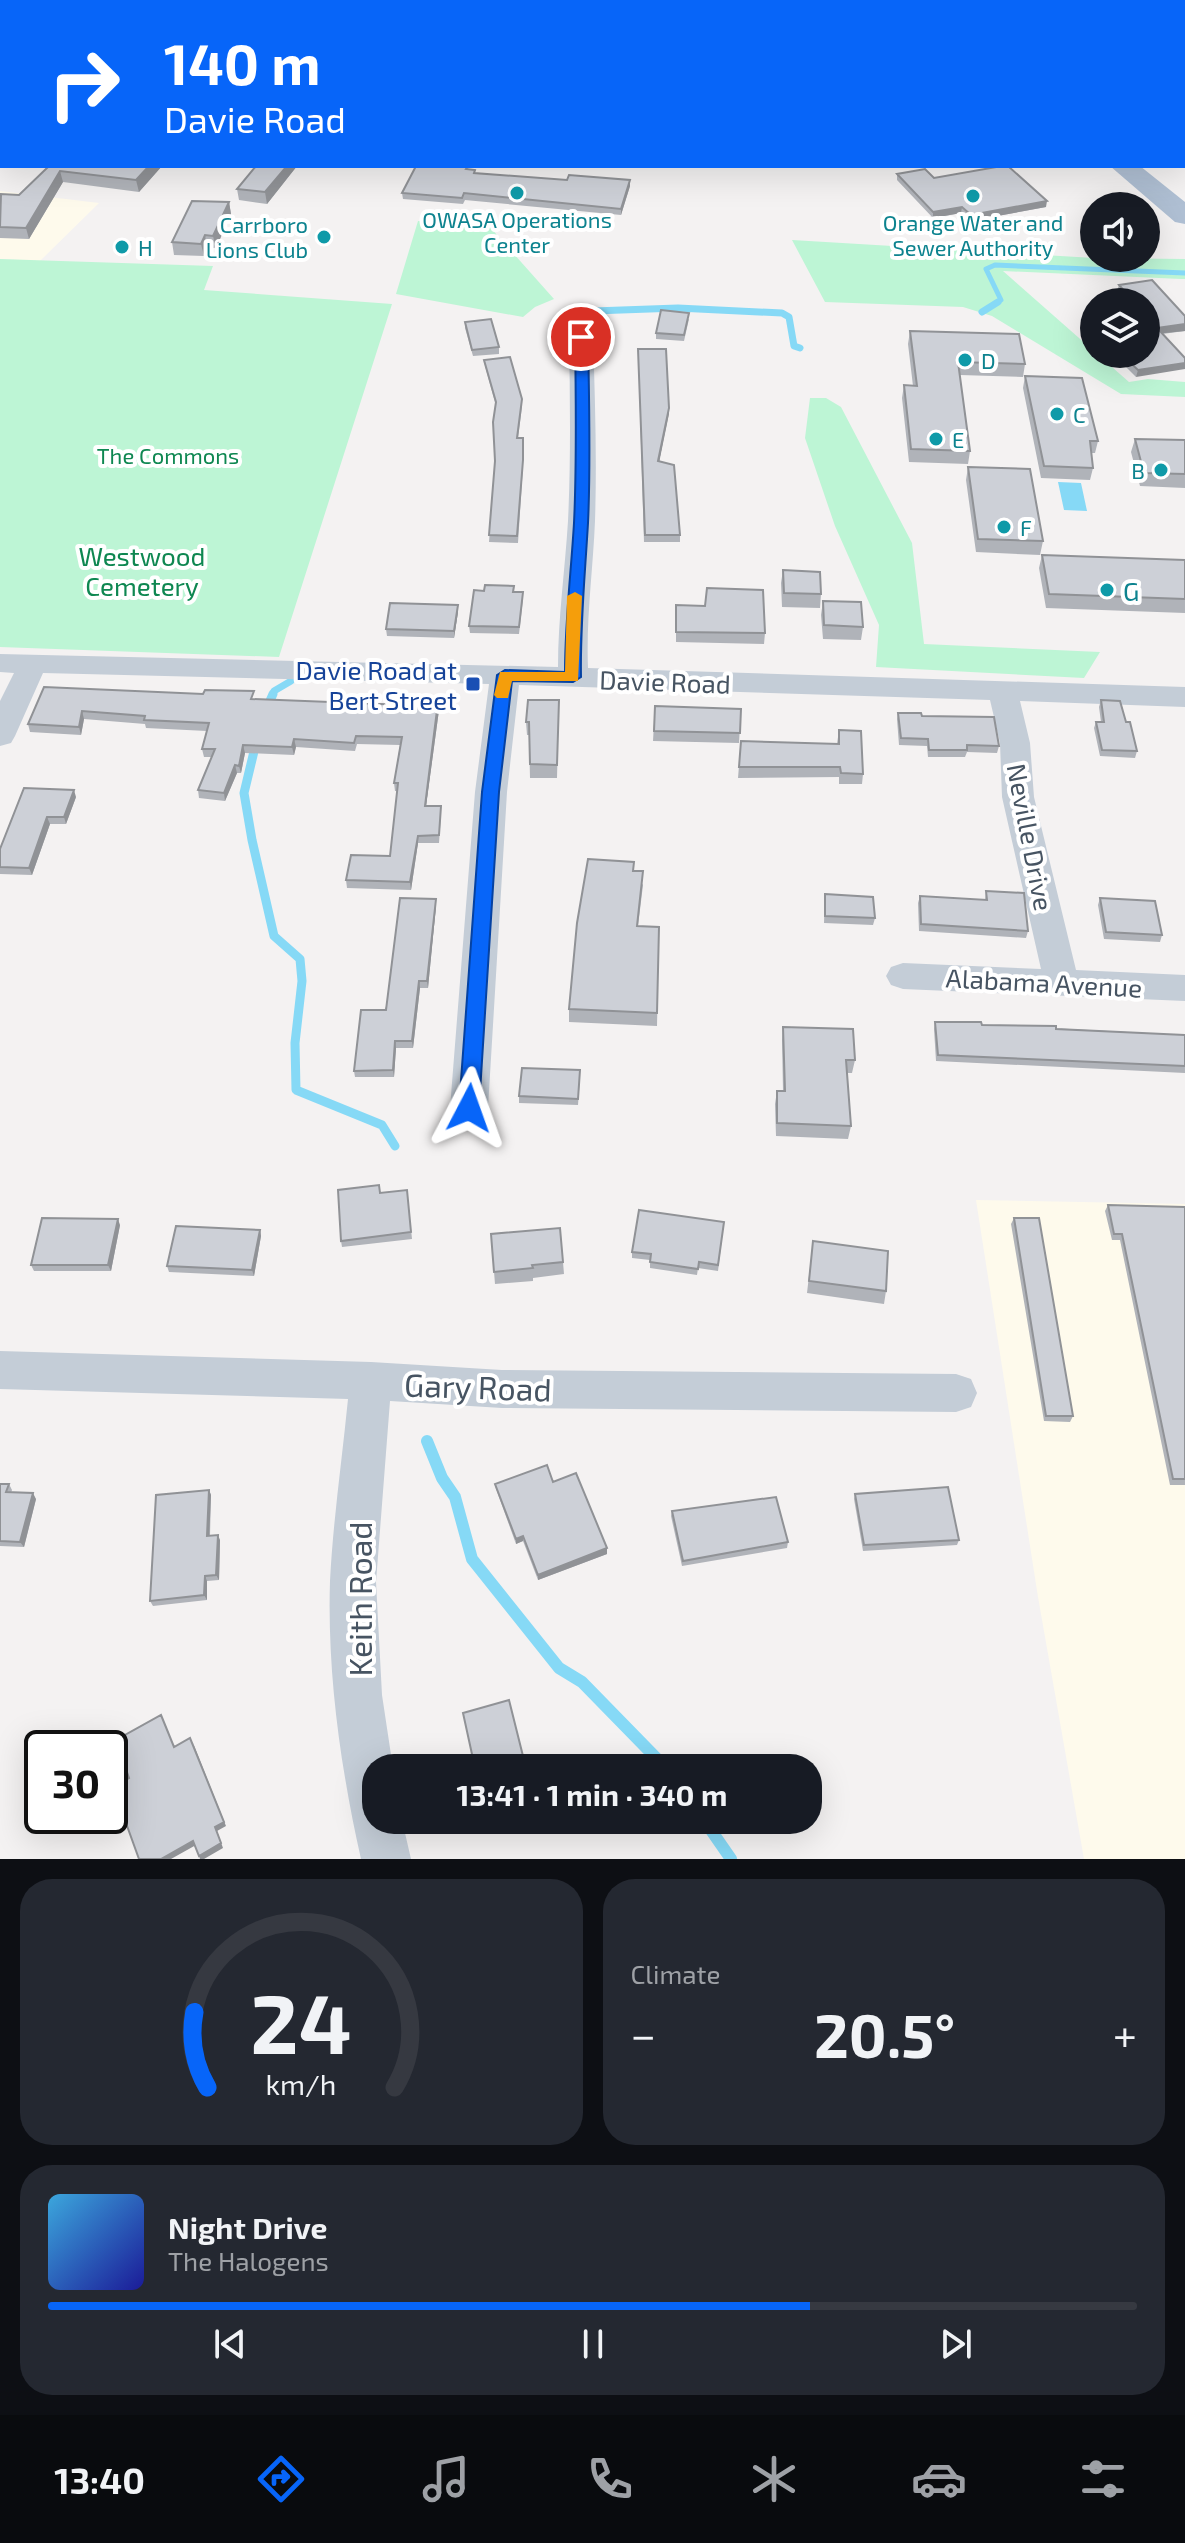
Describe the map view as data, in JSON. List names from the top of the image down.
{
  "streets": {
    "street": [
      "Davie Road",
      "Neville Drive",
      "Alabama Avenue",
      "Gary Road",
      "Keith Road"
    ]
  },
  "crossings": [
    ["Davie Road", "Neville Drive"],
    ["Neville Drive", "Alabama Avenue"],
    ["Gary Road", "Keith Road"]
  ],
  "parks": ["The Commons", "Westwood Cemetery"],
  "places": {
    "other": [
      "OWASA Operations Center",
      "Orange Water and Sewer Authority",
      "Carrboro Lions Club",
      "H",
      "D",
      "C",
      "E",
      "B",
      "F",
      "G"
    ],
    "transit": ["Davie Road at Bert Street"]
  },
  "page": {
    "turn": ["140 m", "Davie Road"],
    "limit": "30",
    "trip": "13:41 · 1 min · 340 m",
    "tile": "Climate",
    "heat": ["−", "20.5°", "+"],
    "song": ["Night Drive", "The Halogens"],
    "tabs": "13:40",
    "gauge": ["24", "km/h"]
  }
}
